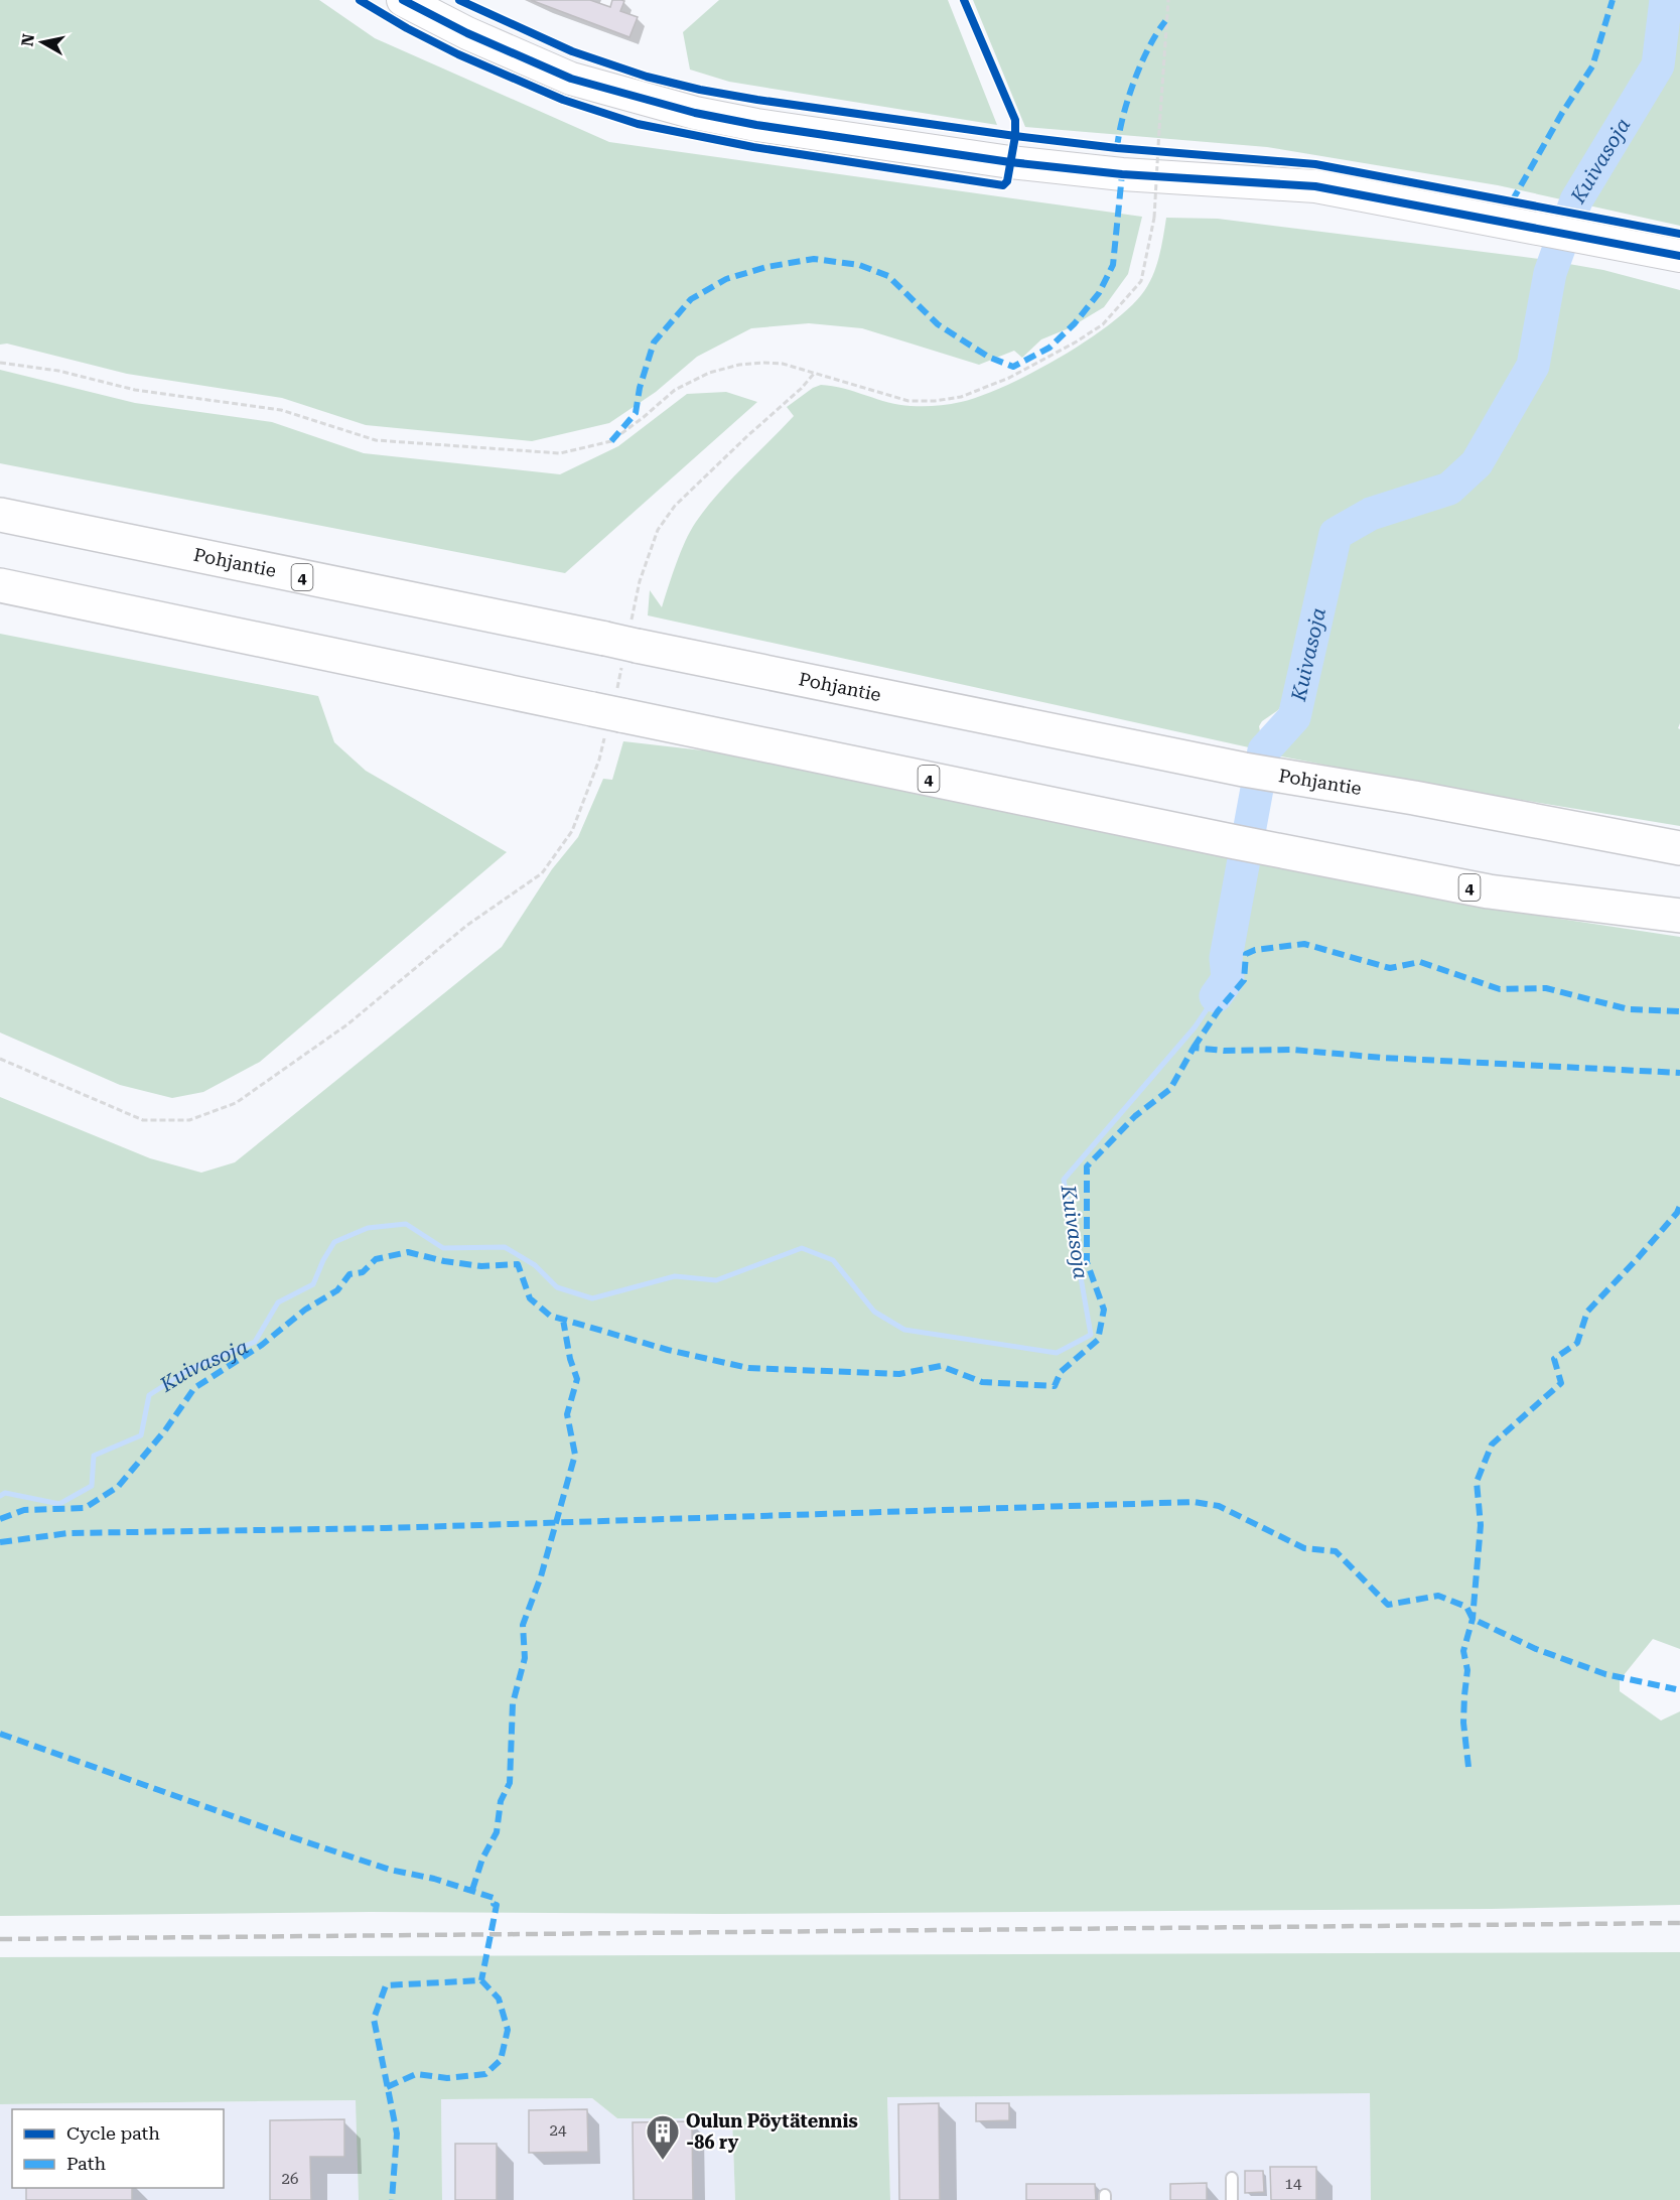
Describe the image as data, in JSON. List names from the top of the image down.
{
  "streets": {
    "highway": ["Pohjantie", "4"]
  },
  "water": ["Kuivasoja"],
  "places": {
    "building": ["Oulun Pöytätennis -86 ry"]
  },
  "house_numbers": ["24", "26", "14"],
  "legend": ["Cycle path", "Path"],
  "north": "left"
}
